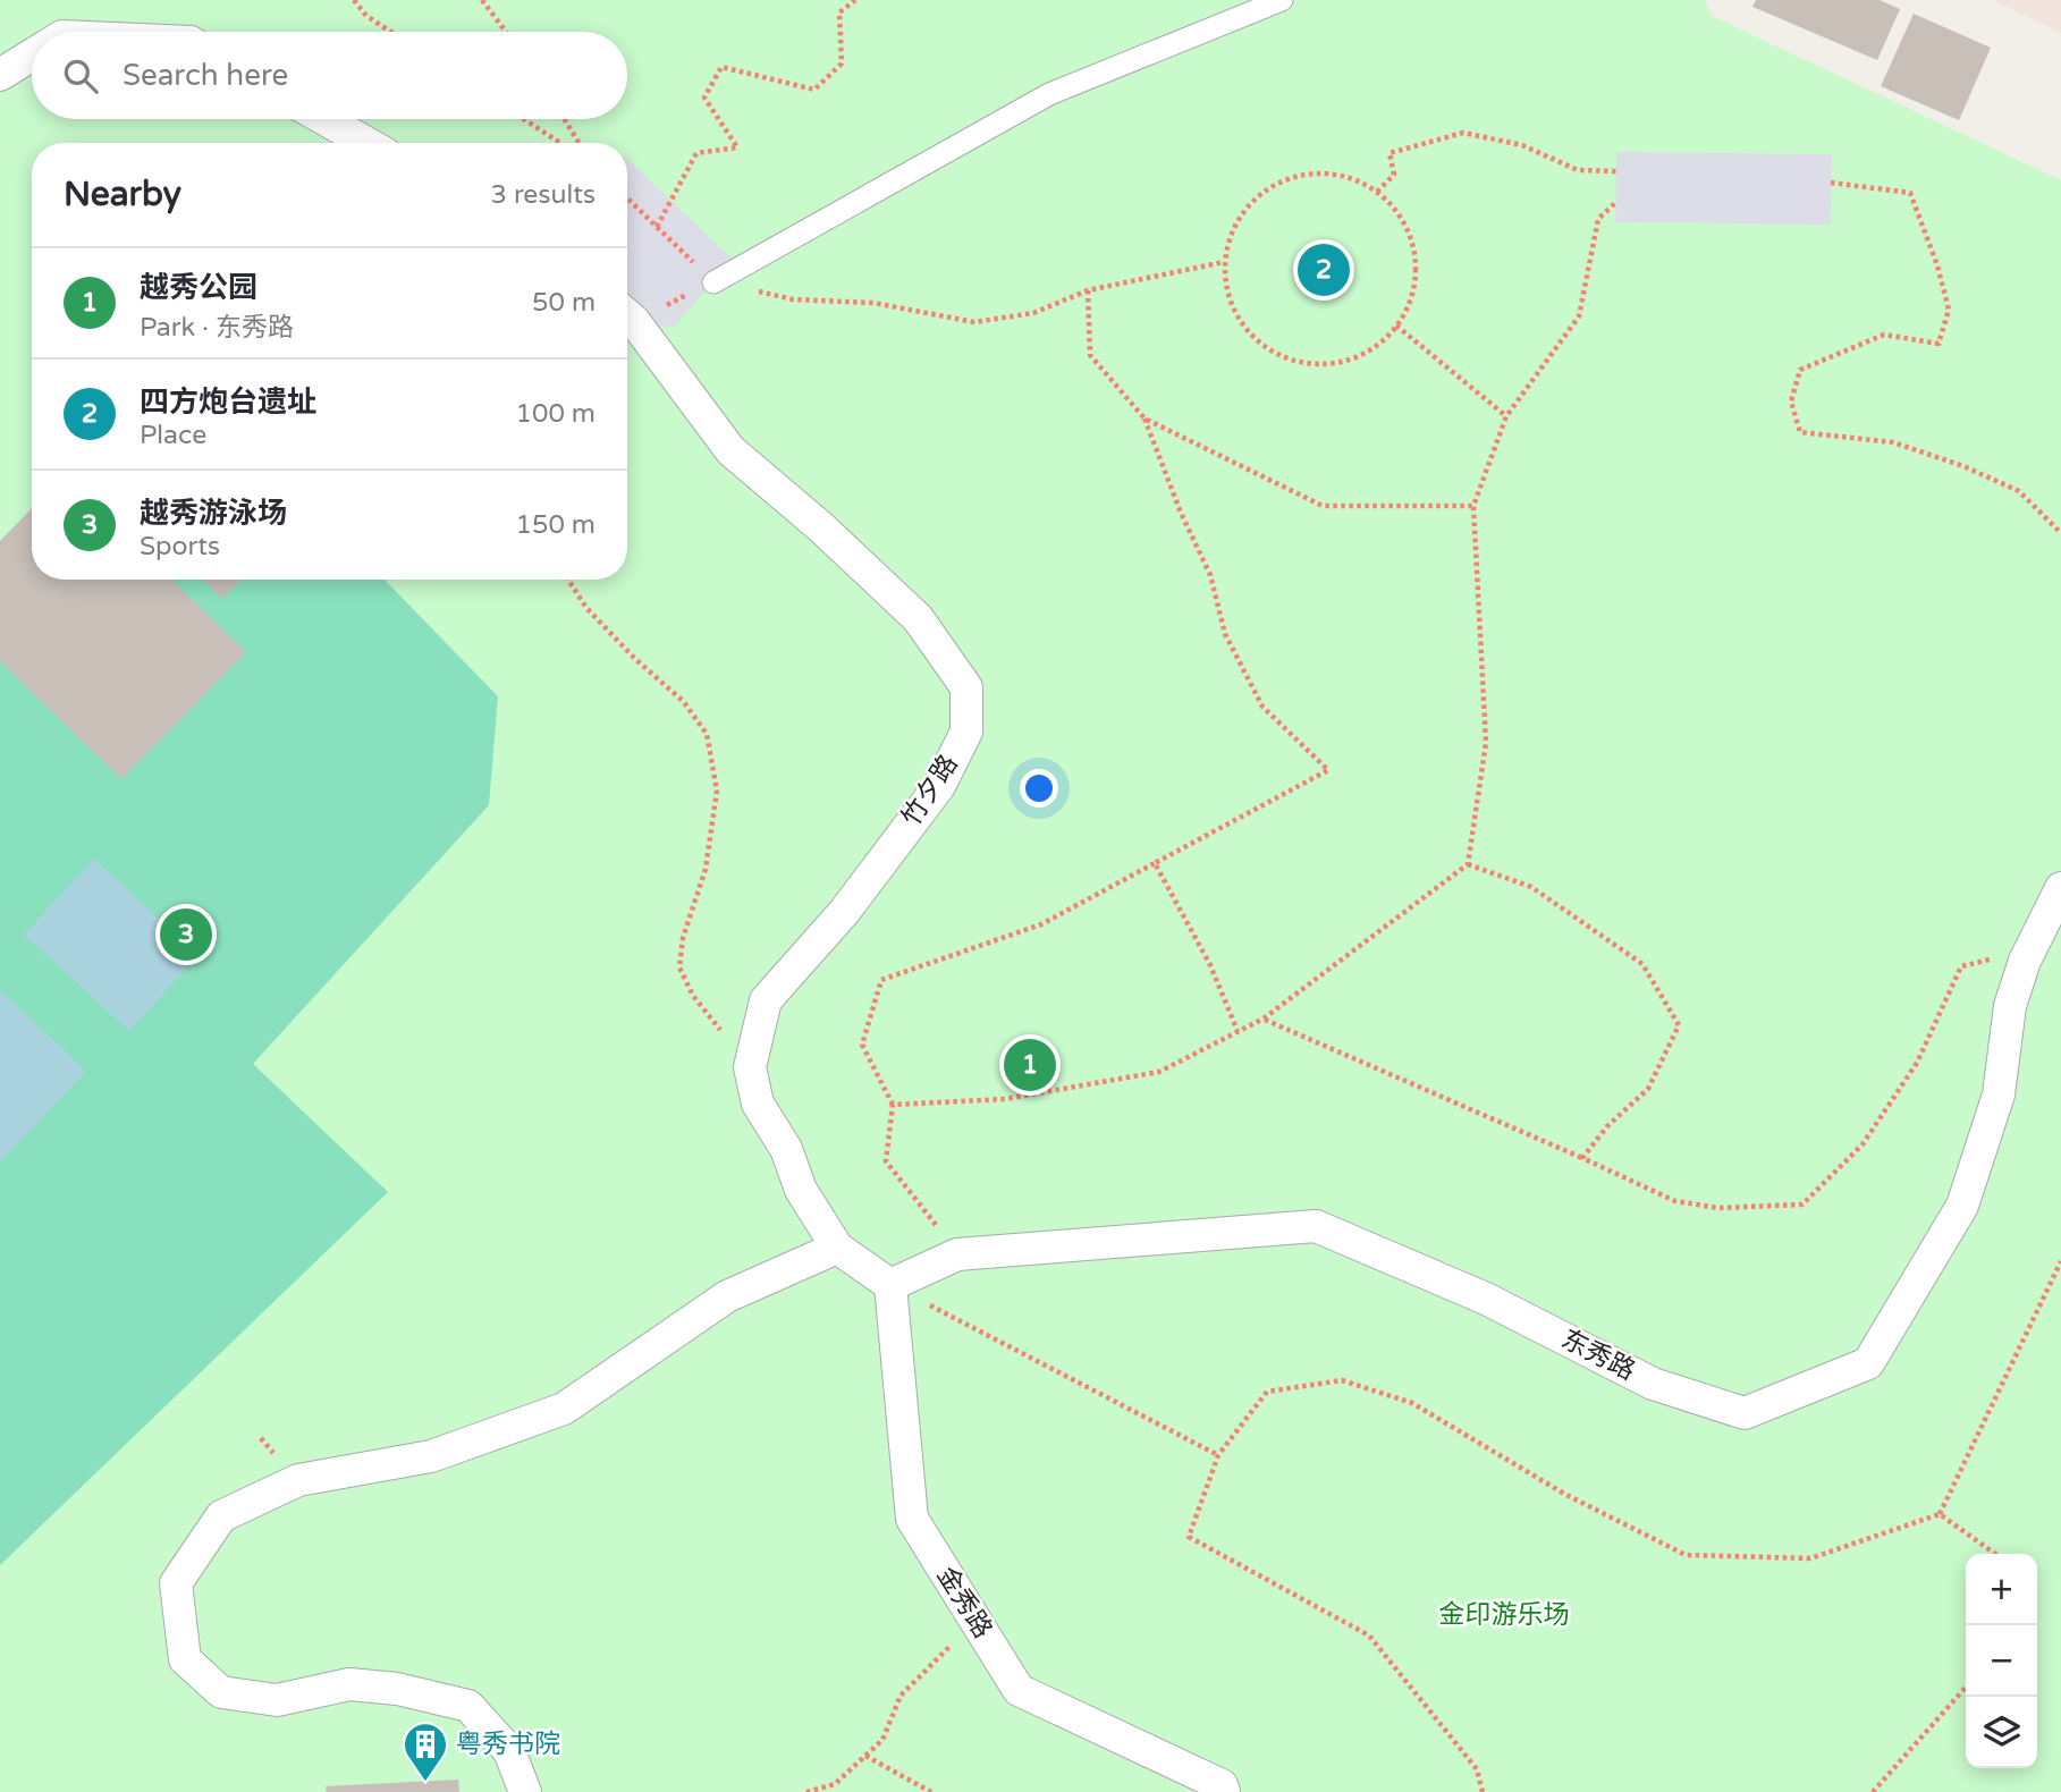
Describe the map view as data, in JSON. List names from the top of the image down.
{
  "streets": {
    "street": ["竹夕路", "东秀路", "金秀路"]
  },
  "crossings": [
    ["东秀路", "金秀路"]
  ],
  "parks": ["金印游乐场"],
  "places": {
    "building": ["粤秀书院"]
  },
  "page": {
    "search": "Search here",
    "heading": ["Nearby", "3 results"],
    "pins": ["2", "3", "1"],
    "list": [
      {
        "mark": "1",
        "name": "越秀公园",
        "note": "Park · 东秀路",
        "value": "50 m"
      },
      {
        "mark": "2",
        "name": "四方炮台遗址",
        "note": "Place",
        "value": "100 m"
      },
      {
        "mark": "3",
        "name": "越秀游泳场",
        "note": "Sports",
        "value": "150 m"
      }
    ],
    "map_buttons": ["+", "−"]
  }
}
